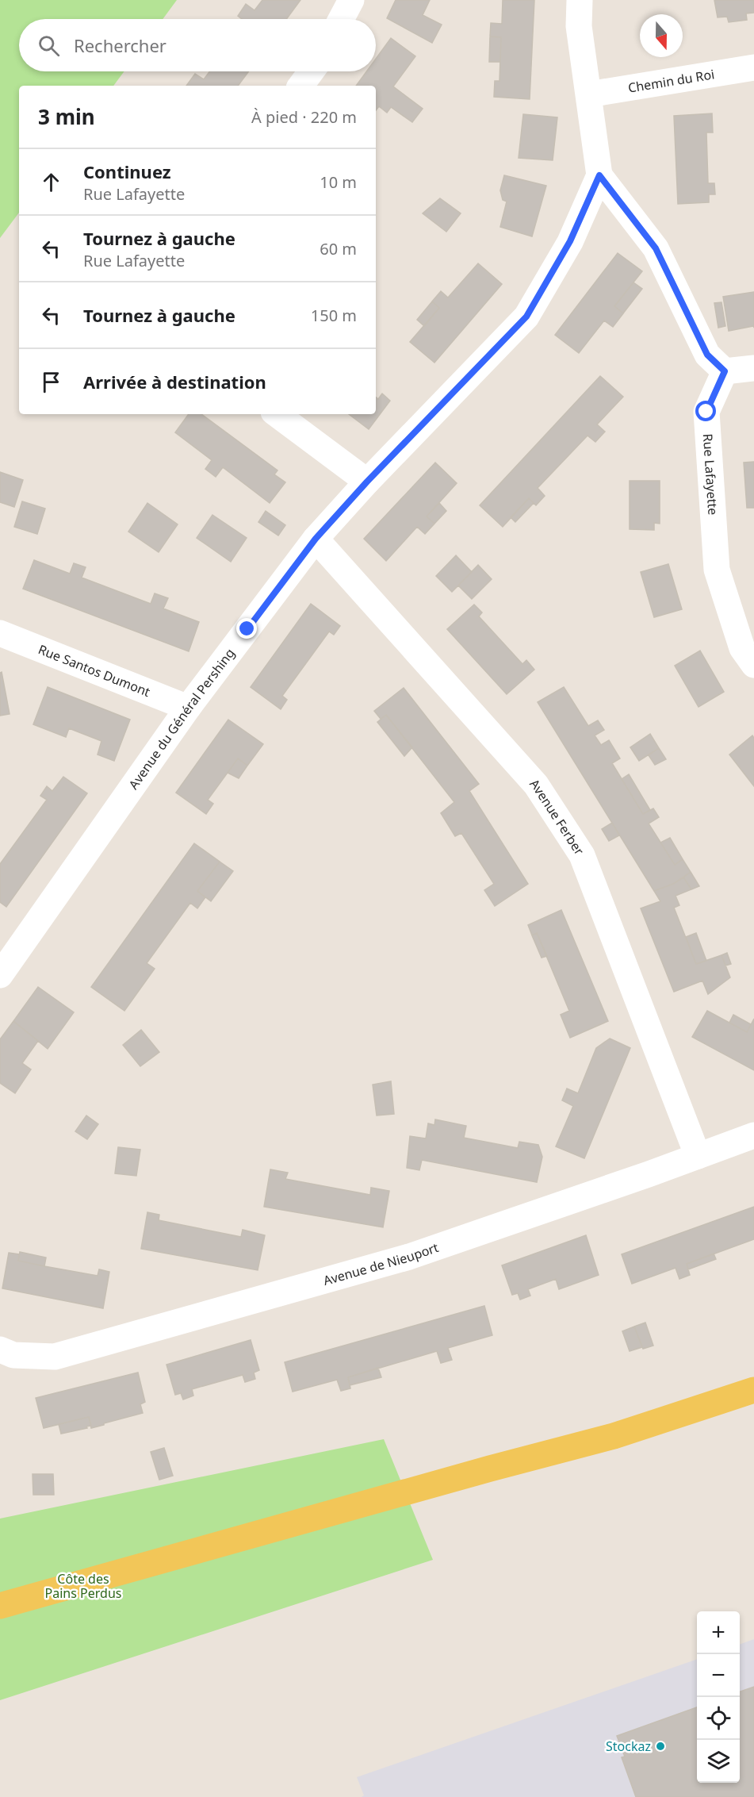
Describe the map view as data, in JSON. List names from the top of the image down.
{
  "streets": {
    "street": [
      "Chemin du Roi",
      "Rue Lafayette",
      "Rue Santos Dumont",
      "Avenue du Général Pershing",
      "Avenue Ferber",
      "Avenue de Nieuport"
    ]
  },
  "crossings": [
    ["Rue Santos Dumont", "Avenue du Général Pershing"],
    ["Avenue du Général Pershing", "Avenue Ferber"],
    ["Avenue Ferber", "Avenue de Nieuport"]
  ],
  "parks": ["Côte des Pains Perdus"],
  "places": ["Stockaz"],
  "north": "bottom",
  "page": {
    "search": "Rechercher",
    "heading": ["3 min", "À pied · 220 m"],
    "list": [
      ["Continuez", "Rue Lafayette", "10 m"],
      ["Tournez à gauche", "Rue Lafayette", "60 m"],
      ["Tournez à gauche", "150 m"],
      "Arrivée à destination"
    ],
    "map_buttons": ["+", "−"]
  }
}
